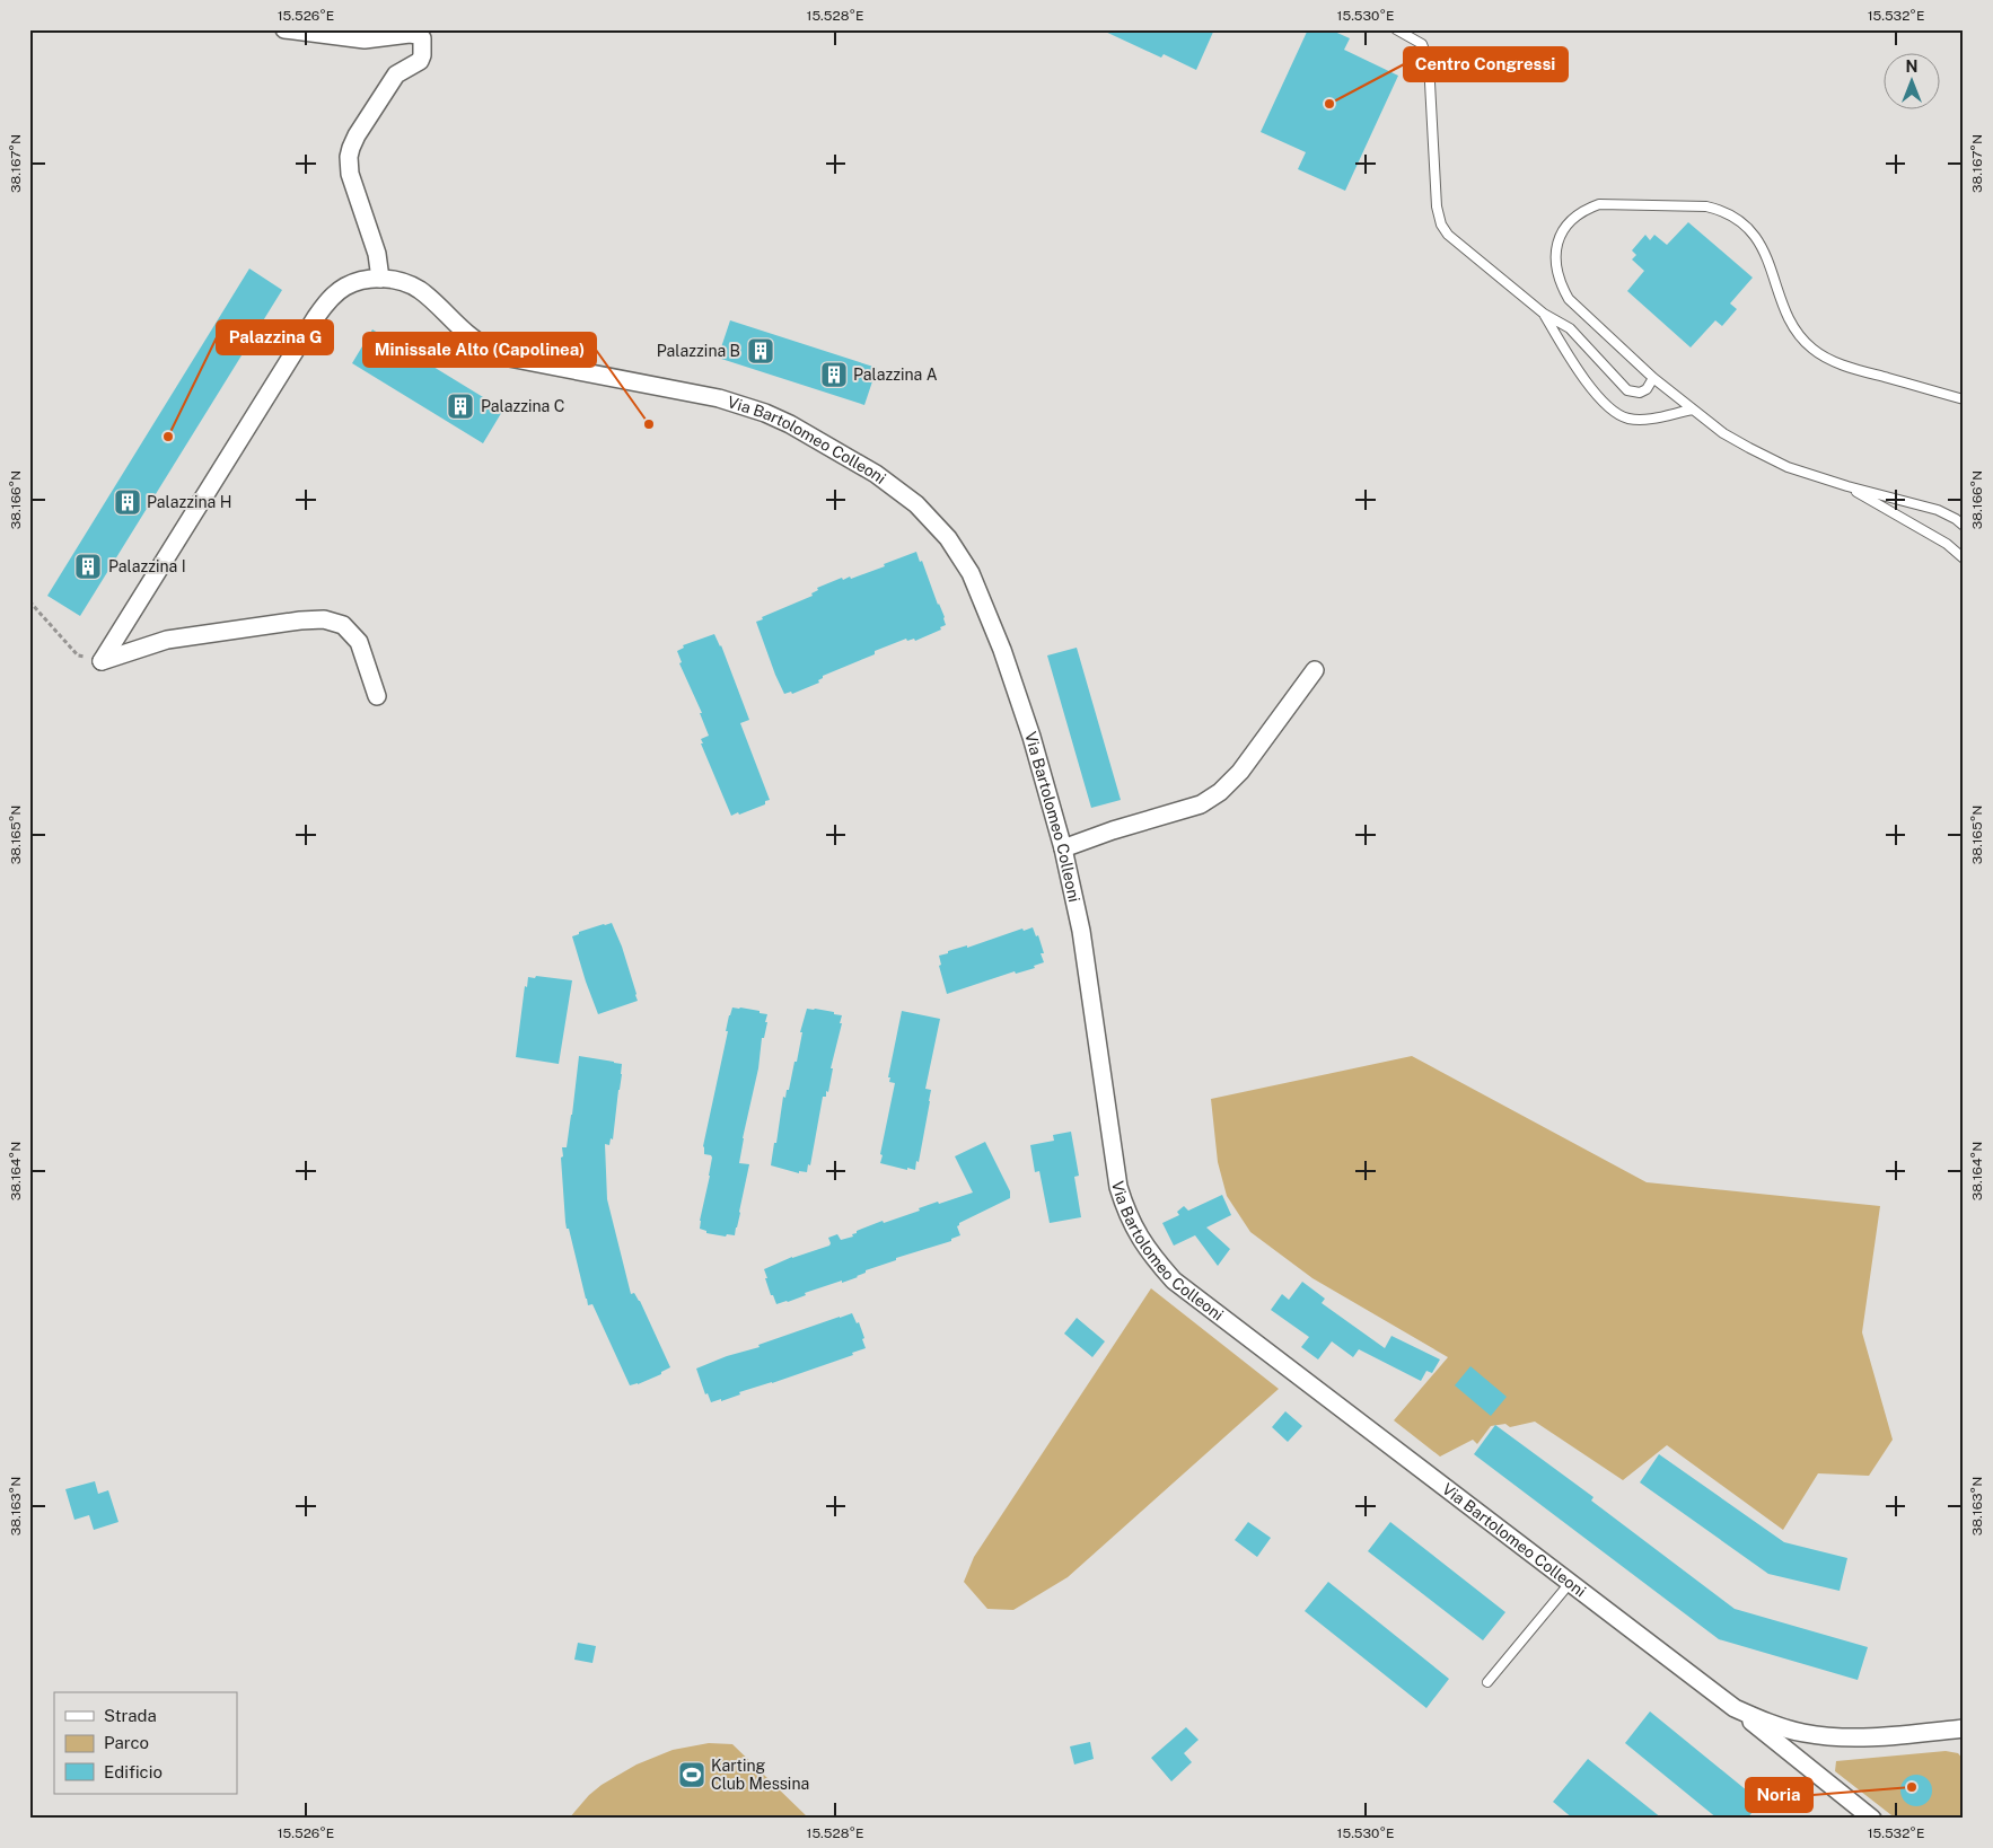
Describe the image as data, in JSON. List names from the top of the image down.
{
  "streets": {
    "street": ["Via Bartolomeo Colleoni"]
  },
  "places": {
    "other": [
      "Centro Congressi",
      "Minissale Alto (Capolinea)",
      "Palazzina G",
      "Noria"
    ],
    "building": [
      "Palazzina B",
      "Palazzina A",
      "Palazzina C",
      "Palazzina H",
      "Palazzina I"
    ],
    "sports": ["Karting Club Messina"]
  },
  "legend": ["Strada", "Parco", "Edificio"],
  "north": "top",
  "coordinates": [
    "15.526°E",
    "15.528°E",
    "15.530°E",
    "15.532°E",
    "38.167°N",
    "38.166°N",
    "38.165°N",
    "38.164°N",
    "38.163°N"
  ]
}
